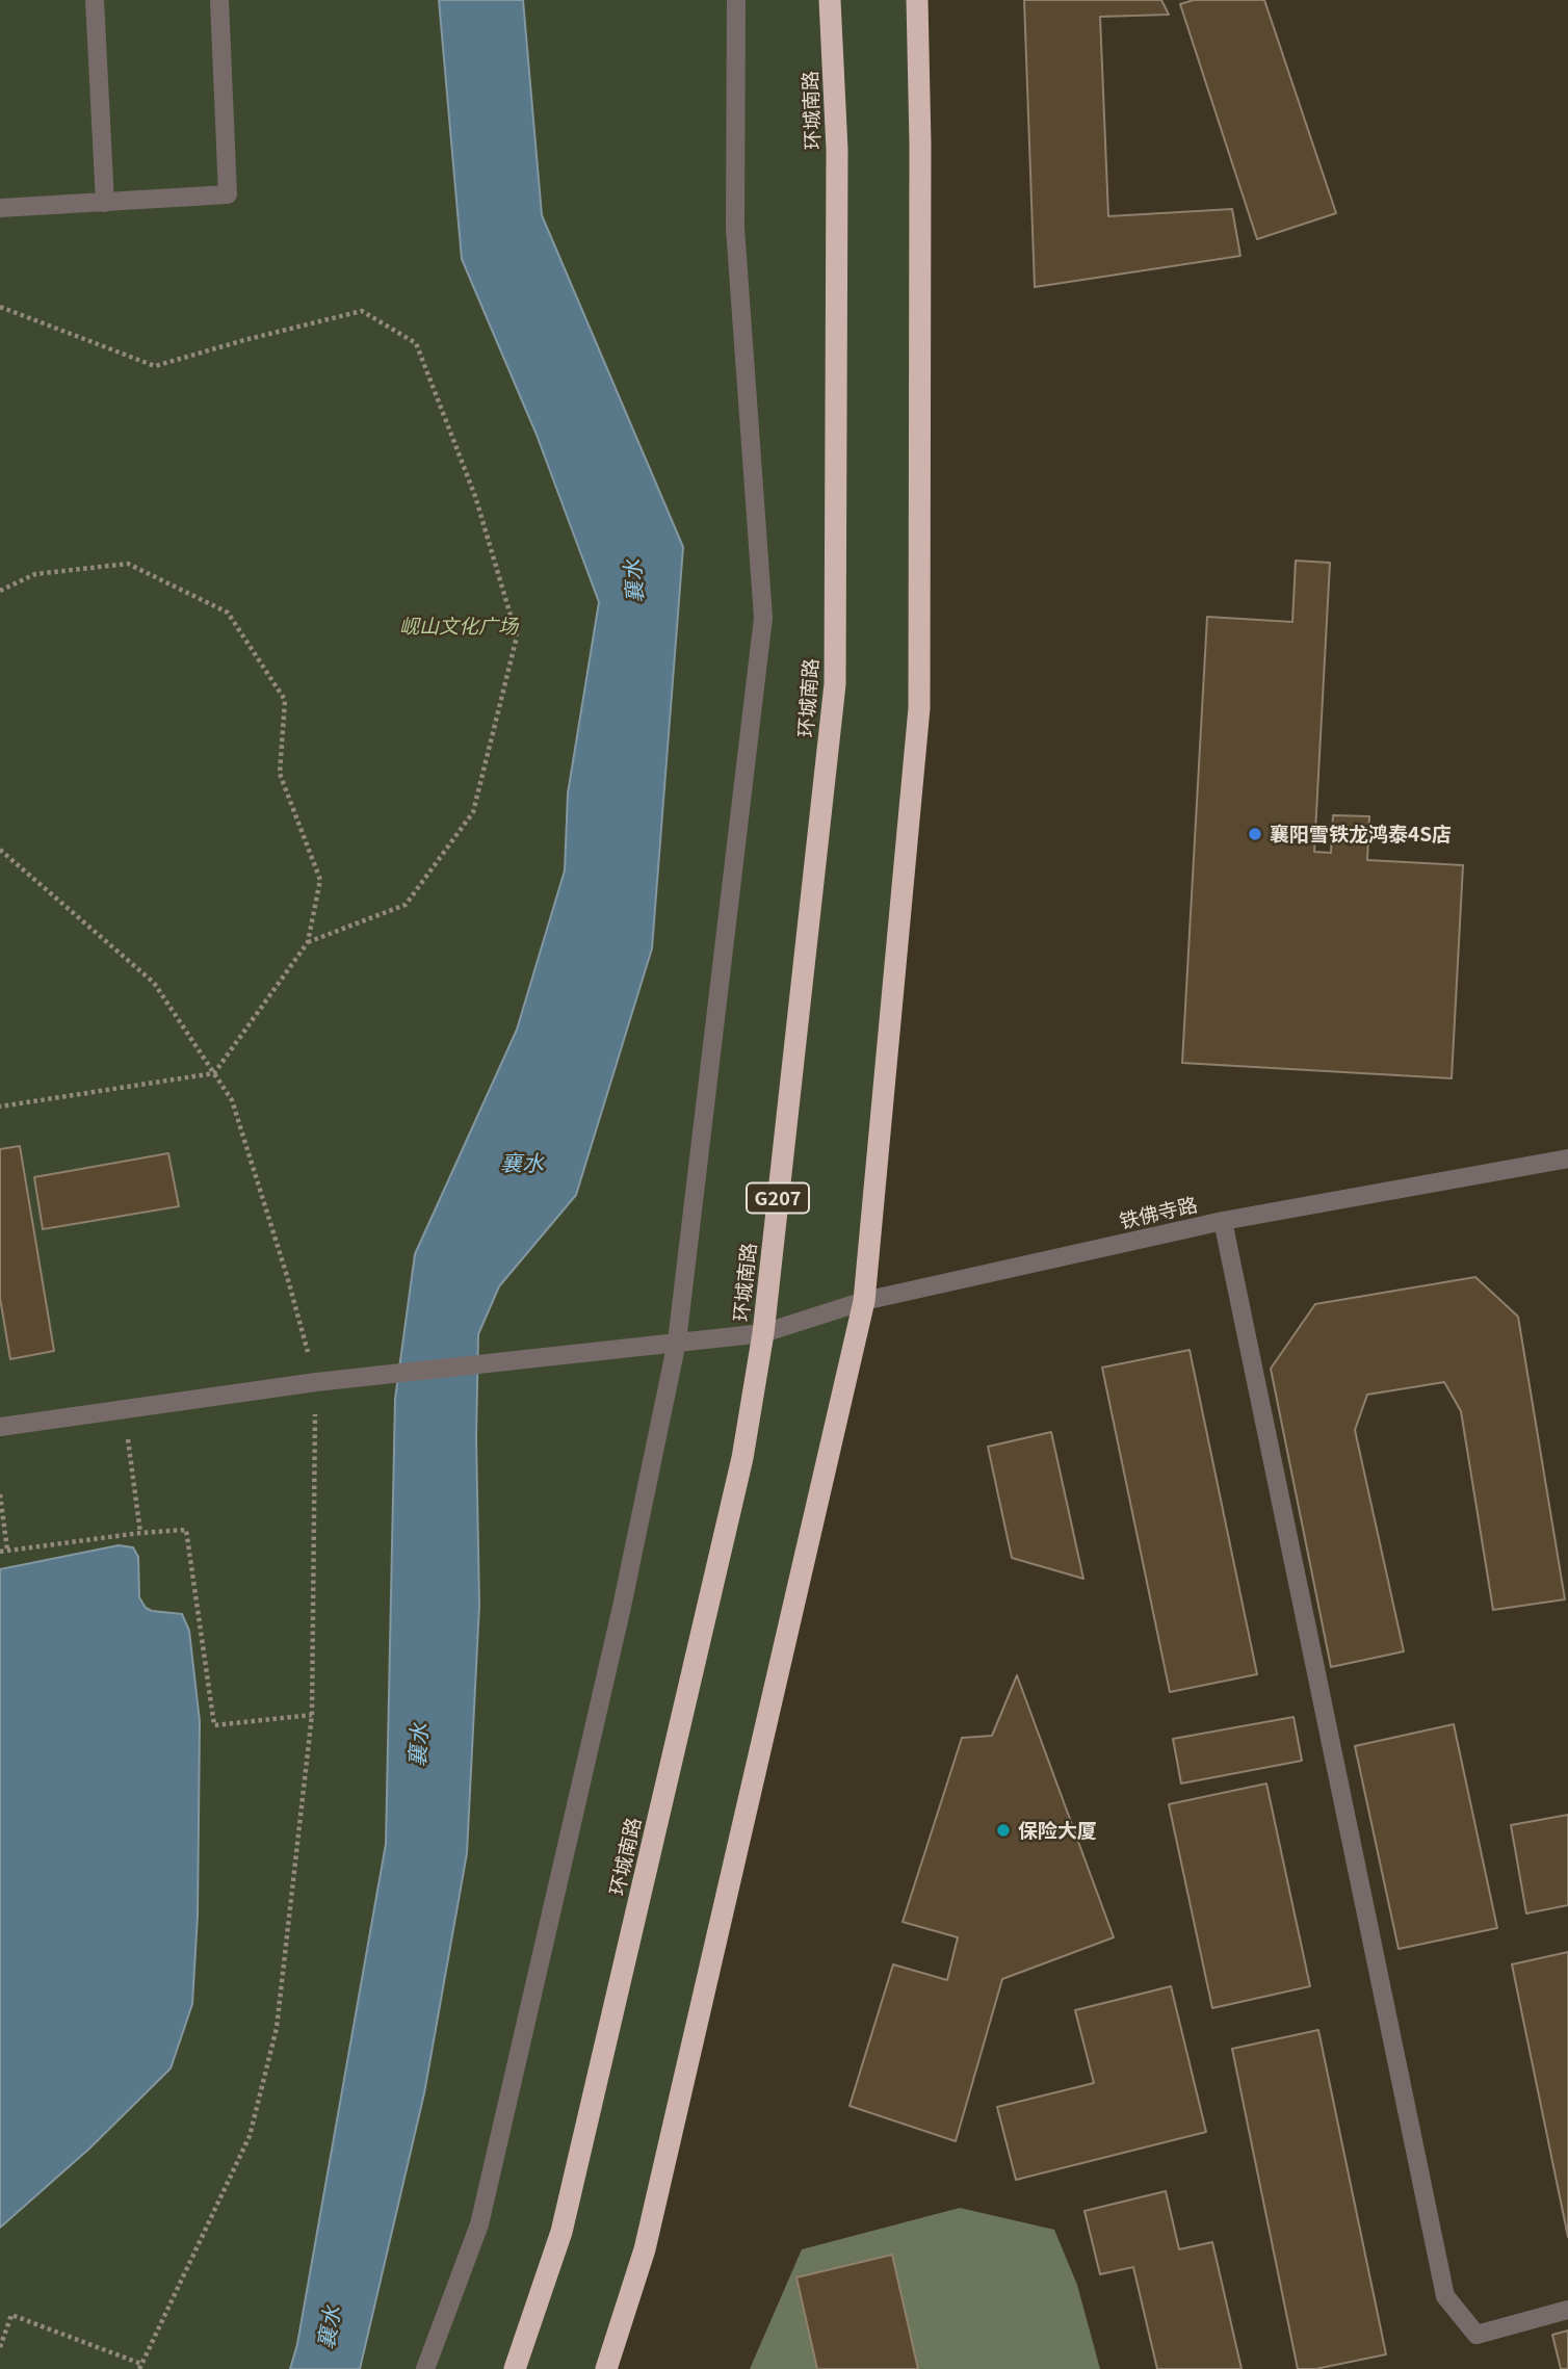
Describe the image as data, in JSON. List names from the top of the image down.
{
  "streets": {
    "highway": ["环城南路", "G207"],
    "street": ["铁佛寺路"]
  },
  "crossings": [
    ["环城南路", "铁佛寺路"]
  ],
  "water": ["襄水"],
  "parks": ["岘山文化广场"],
  "places": ["襄阳雪铁龙鸿泰4S店", "保险大厦"]
}
